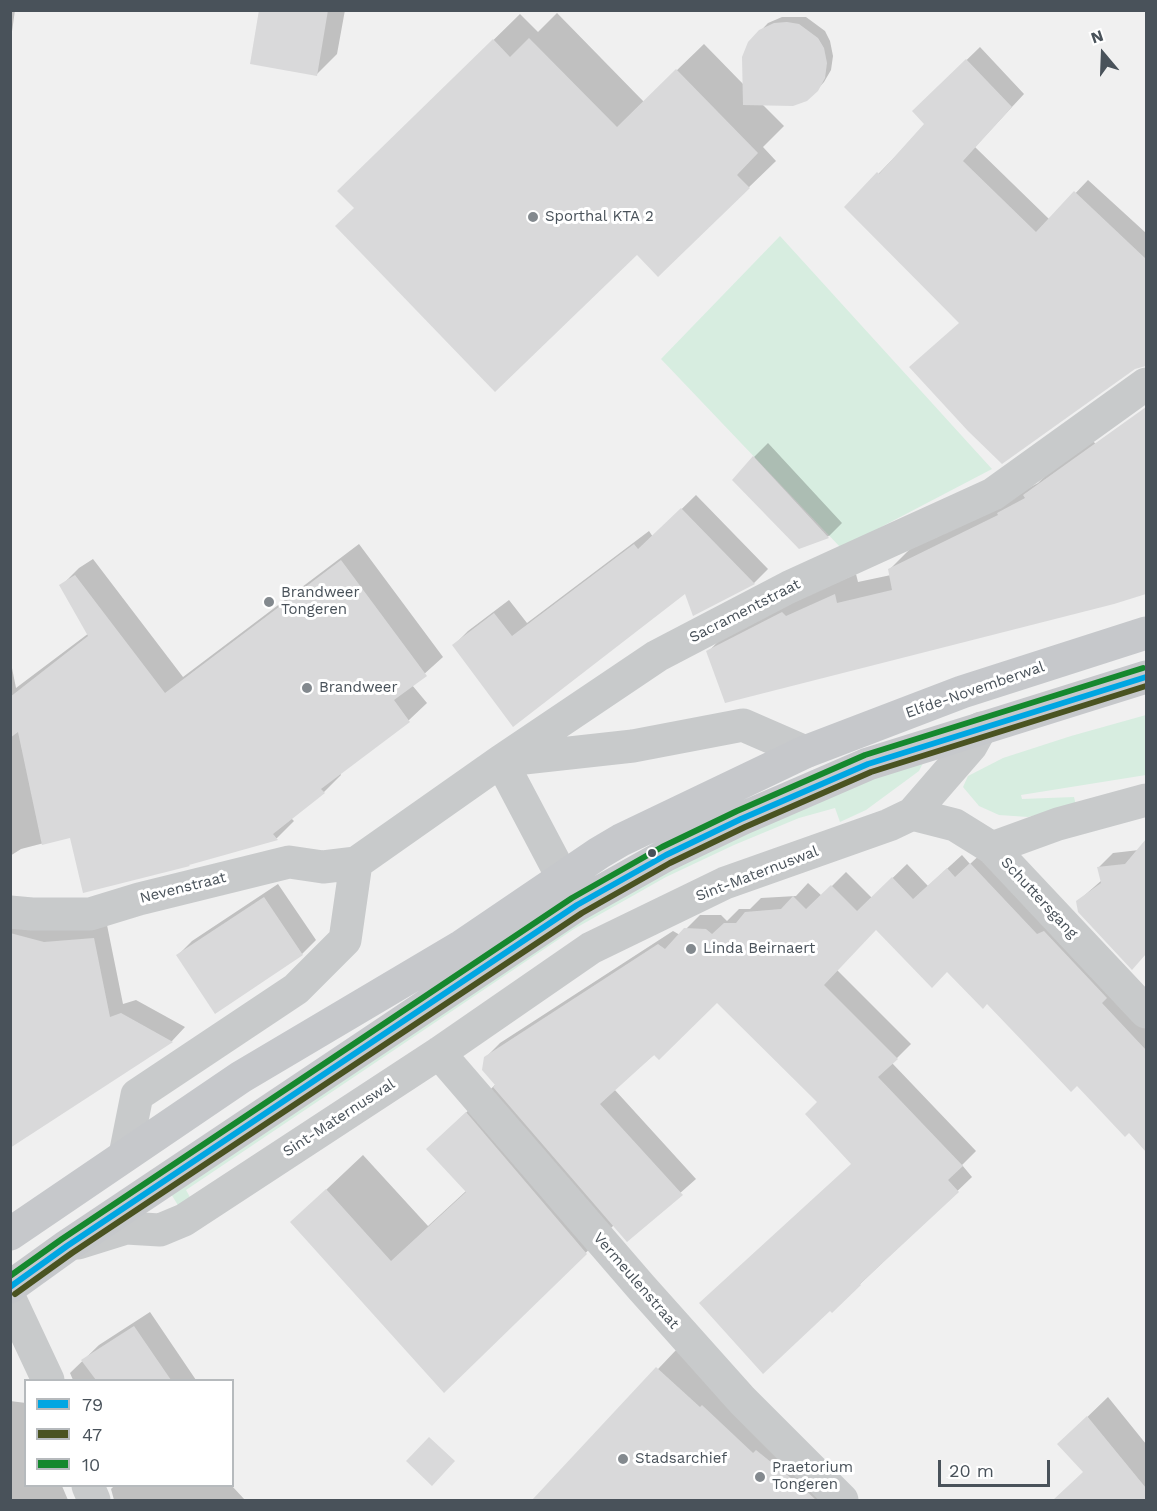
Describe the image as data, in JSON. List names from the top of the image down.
{
  "streets": {
    "main road": ["Elfde-Novemberwal", "Sint-Maternuswal"],
    "street": [
      "Sacramentstraat",
      "Nevenstraat",
      "Schuttersgang",
      "Vermeulenstraat"
    ]
  },
  "crossings": [
    ["Sacramentstraat", "Nevenstraat"],
    ["Elfde-Novemberwal", "Sint-Maternuswal"],
    ["Sint-Maternuswal", "Schuttersgang"],
    ["Sint-Maternuswal", "Vermeulenstraat"]
  ],
  "places": [
    "Sporthal KTA 2",
    "Brandweer Tongeren",
    "Brandweer",
    "Linda Beirnaert",
    "Stadsarchief",
    "Praetorium Tongeren"
  ],
  "lines": ["transit line 10", "transit line 79", "transit line 47"],
  "legend": ["79", "47", "10"],
  "scale_bar": "20 m",
  "north": "top"
}
